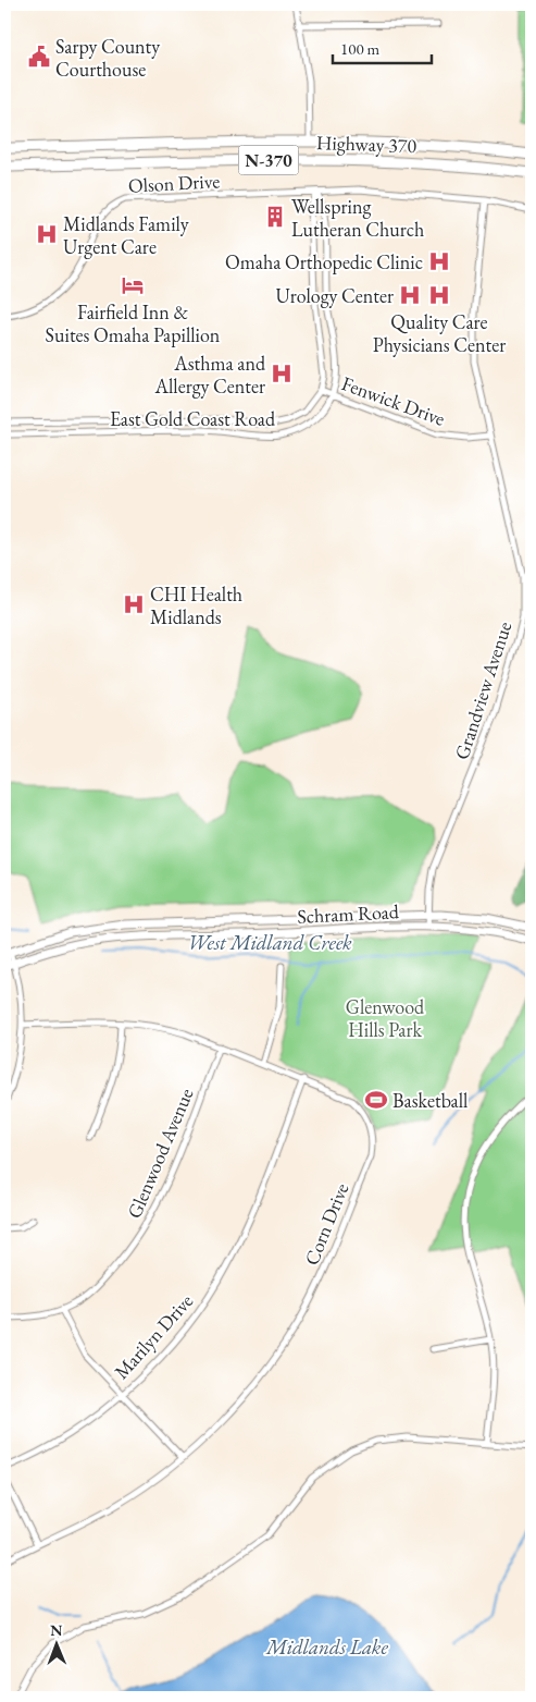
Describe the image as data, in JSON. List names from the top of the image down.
{
  "streets": {
    "highway": ["Highway 370", "N-370"],
    "main road": ["Schram Road"],
    "street": [
      "Olson Drive",
      "Fenwick Drive",
      "East Gold Coast Road",
      "Grandview Avenue",
      "Glenwood Avenue",
      "Corn Drive",
      "Marilyn Drive"
    ]
  },
  "crossings": [
    ["Olson Drive", "Grandview Avenue"],
    ["Fenwick Drive", "East Gold Coast Road"],
    ["Fenwick Drive", "Grandview Avenue"],
    ["Grandview Avenue", "Schram Road"],
    ["Glenwood Avenue", "Corn Drive"],
    ["Corn Drive", "Marilyn Drive"]
  ],
  "water": ["West Midland Creek", "Midlands Lake"],
  "parks": ["Glenwood Hills Park"],
  "places": {
    "public building": ["Sarpy County Courthouse"],
    "building": ["Wellspring Lutheran Church"],
    "hospital": [
      "Midlands Family Urgent Care",
      "Omaha Orthopedic Clinic",
      "Urology Center",
      "Quality Care Physicians Center",
      "Asthma and Allergy Center",
      "CHI Health Midlands"
    ],
    "hotel": ["Fairfield Inn & Suites Omaha Papillion"],
    "sports": ["Basketball"]
  },
  "scale_bar": "100 m",
  "north": "top"
}
